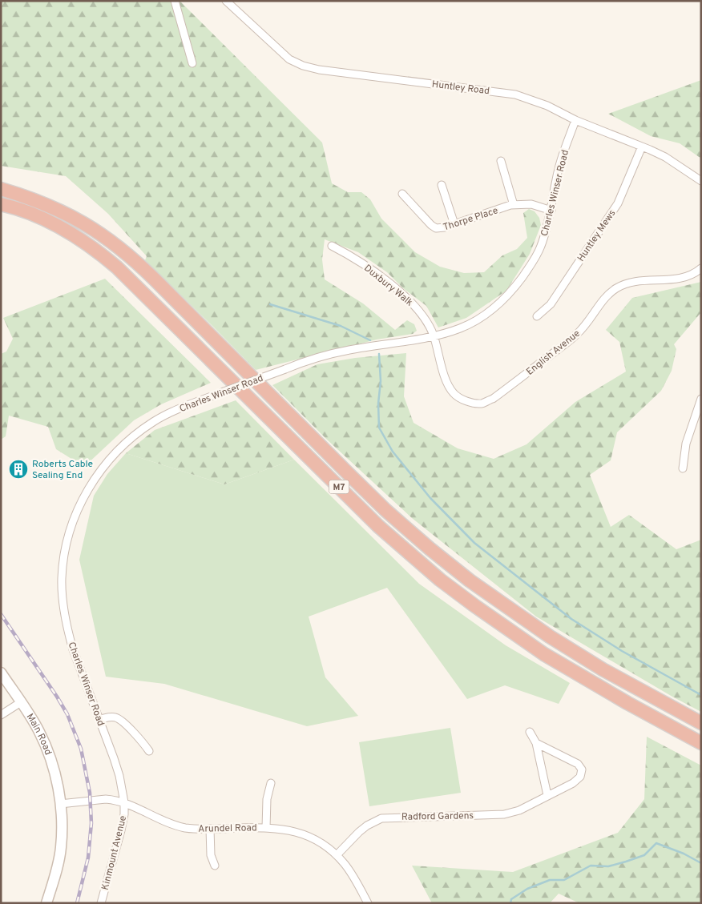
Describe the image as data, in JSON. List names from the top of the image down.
{
  "streets": {
    "highway": ["M7"],
    "main road": ["Main Road"],
    "street": [
      "Huntley Road",
      "Charles Winser Road",
      "Thorpe Place",
      "Huntley Mews",
      "Duxbury Walk",
      "English Avenue",
      "Radford Gardens",
      "Arundel Road",
      "Kinmount Avenue"
    ]
  },
  "crossings": [
    ["Huntley Road", "Charles Winser Road"],
    ["Huntley Road", "Huntley Mews"],
    ["Charles Winser Road", "Thorpe Place"],
    ["Charles Winser Road", "Duxbury Walk"],
    ["Charles Winser Road", "English Avenue"],
    ["Charles Winser Road", "Arundel Road"],
    ["Charles Winser Road", "Kinmount Avenue"],
    ["Duxbury Walk", "English Avenue"],
    ["Main Road", "Arundel Road"],
    ["Radford Gardens", "Arundel Road"],
    ["Arundel Road", "Kinmount Avenue"]
  ],
  "places": {
    "building": ["Roberts Cable Sealing End"]
  }
}
